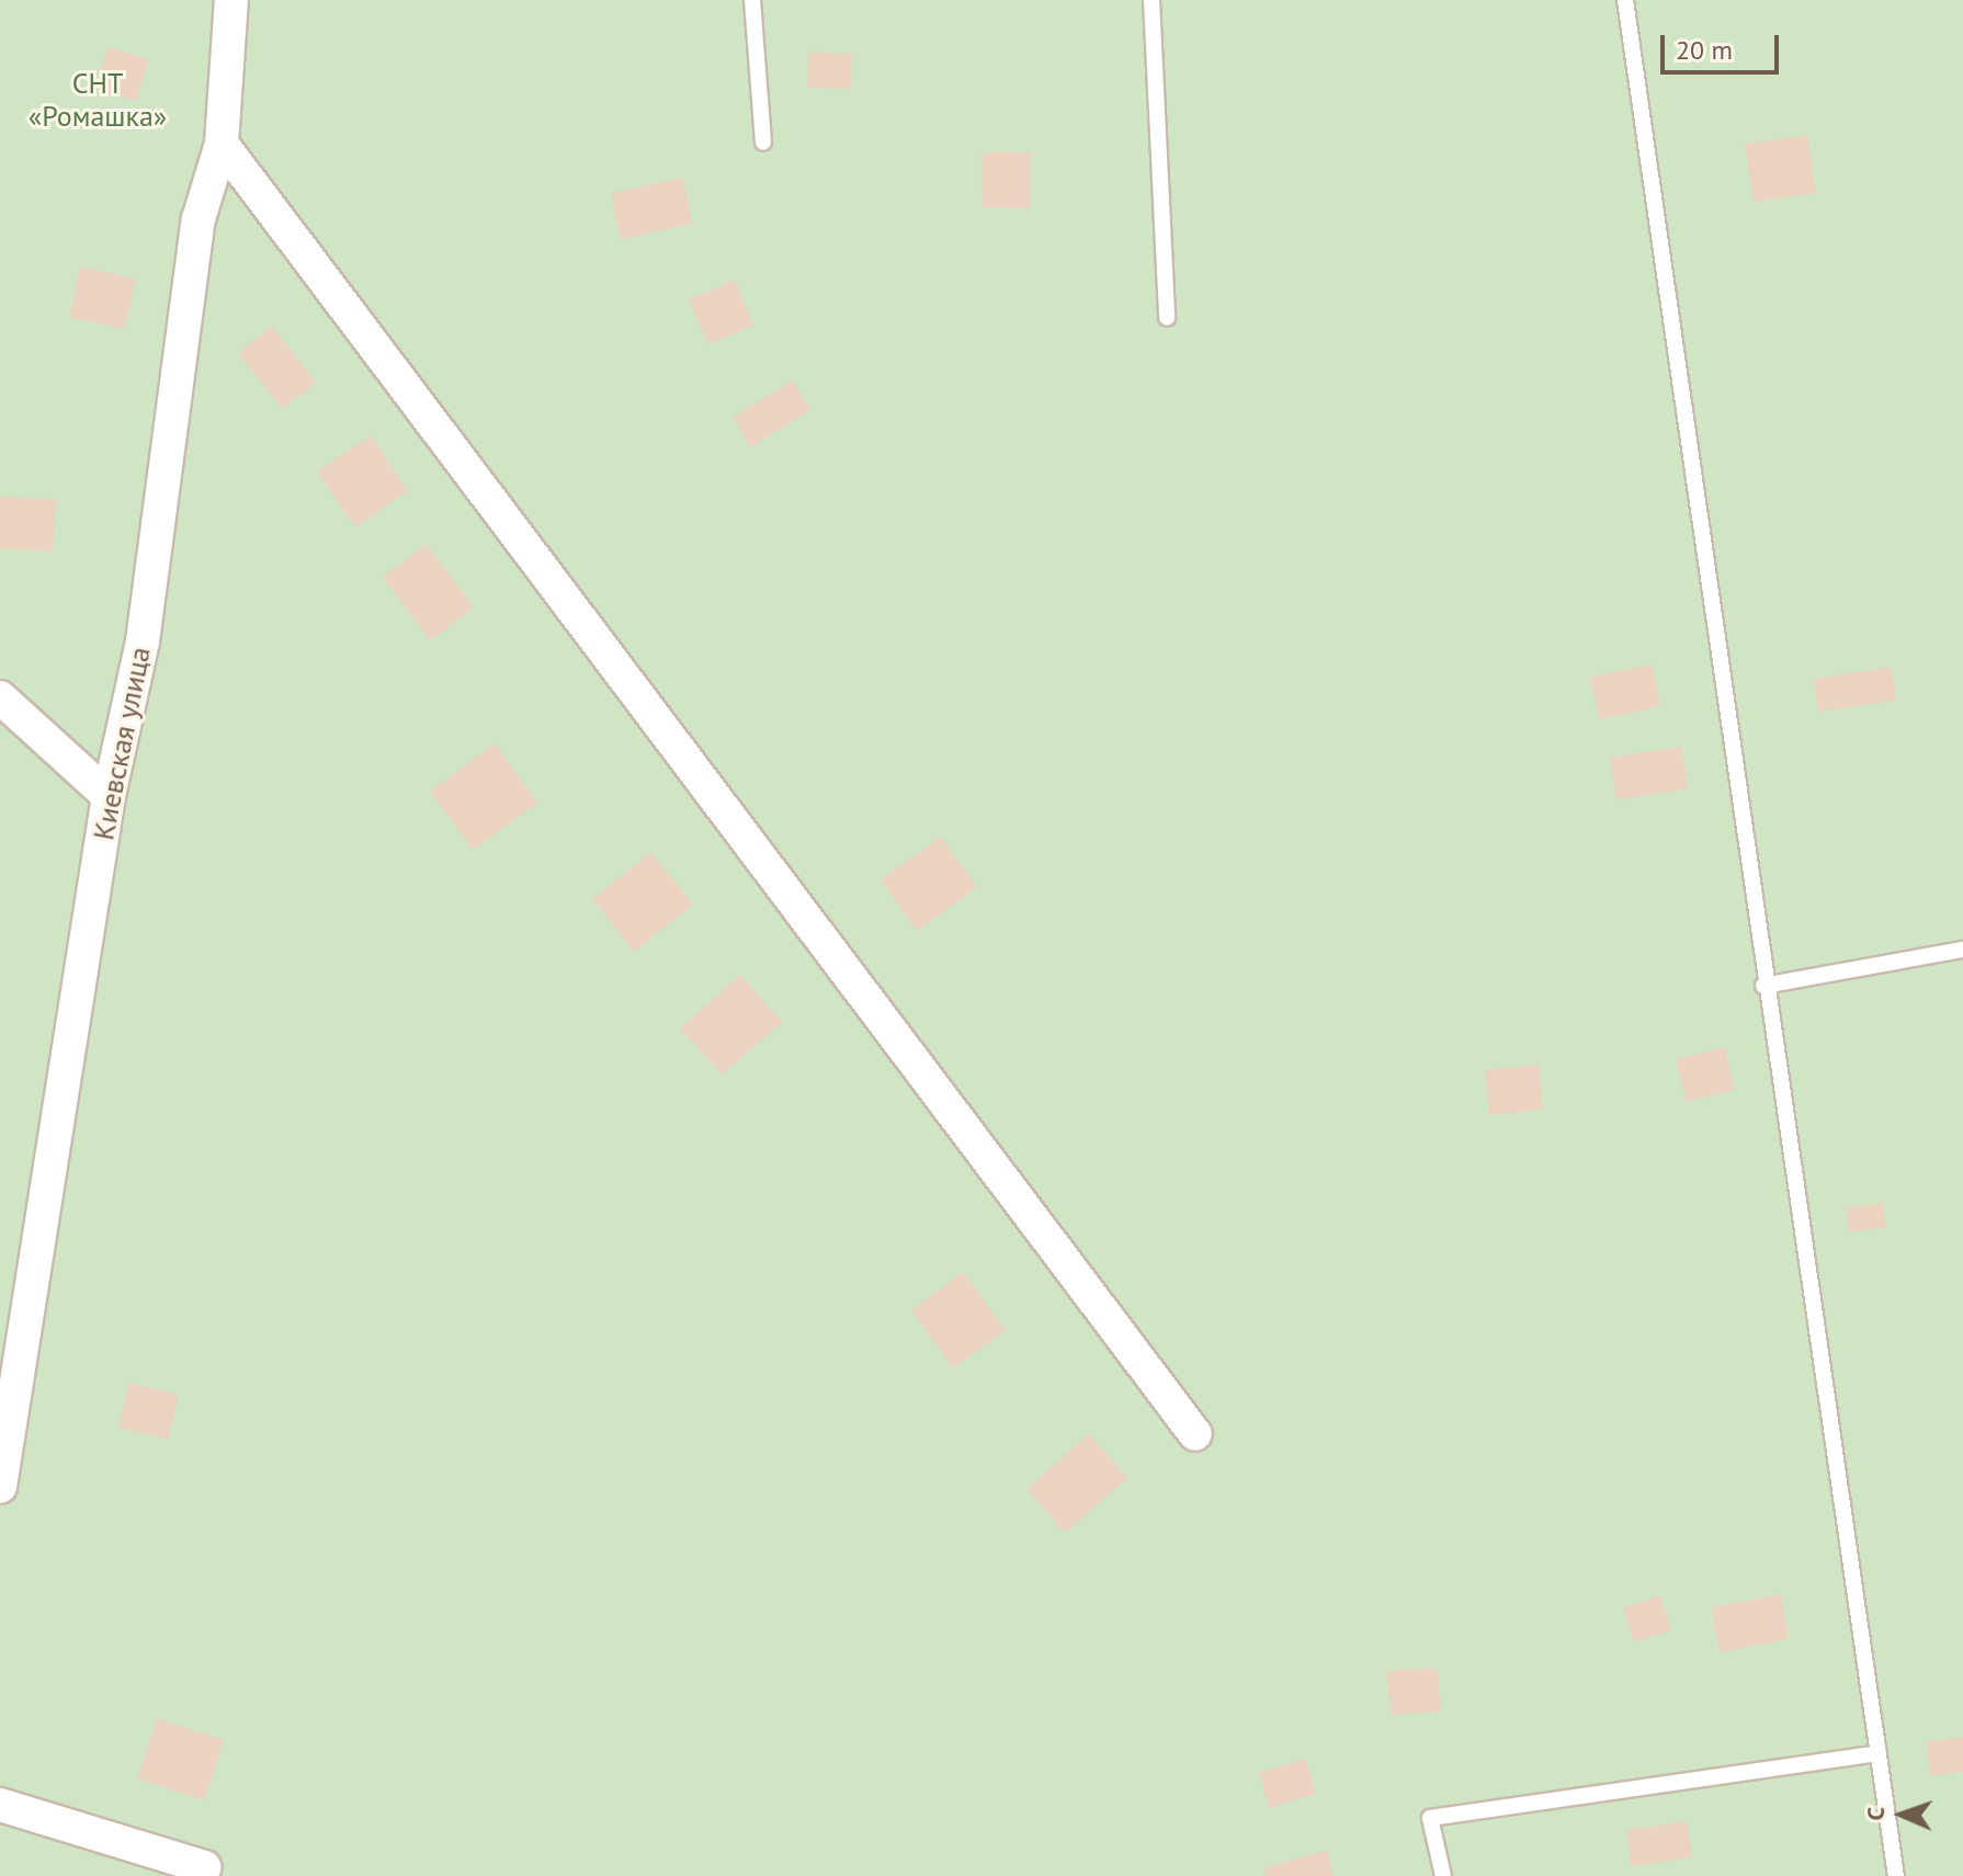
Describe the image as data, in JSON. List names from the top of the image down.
{
  "streets": {
    "street": ["Киевская улица"]
  },
  "parks": ["СНТ «Ромашка»"],
  "scale_bar": "20 m",
  "north": "left"
}
